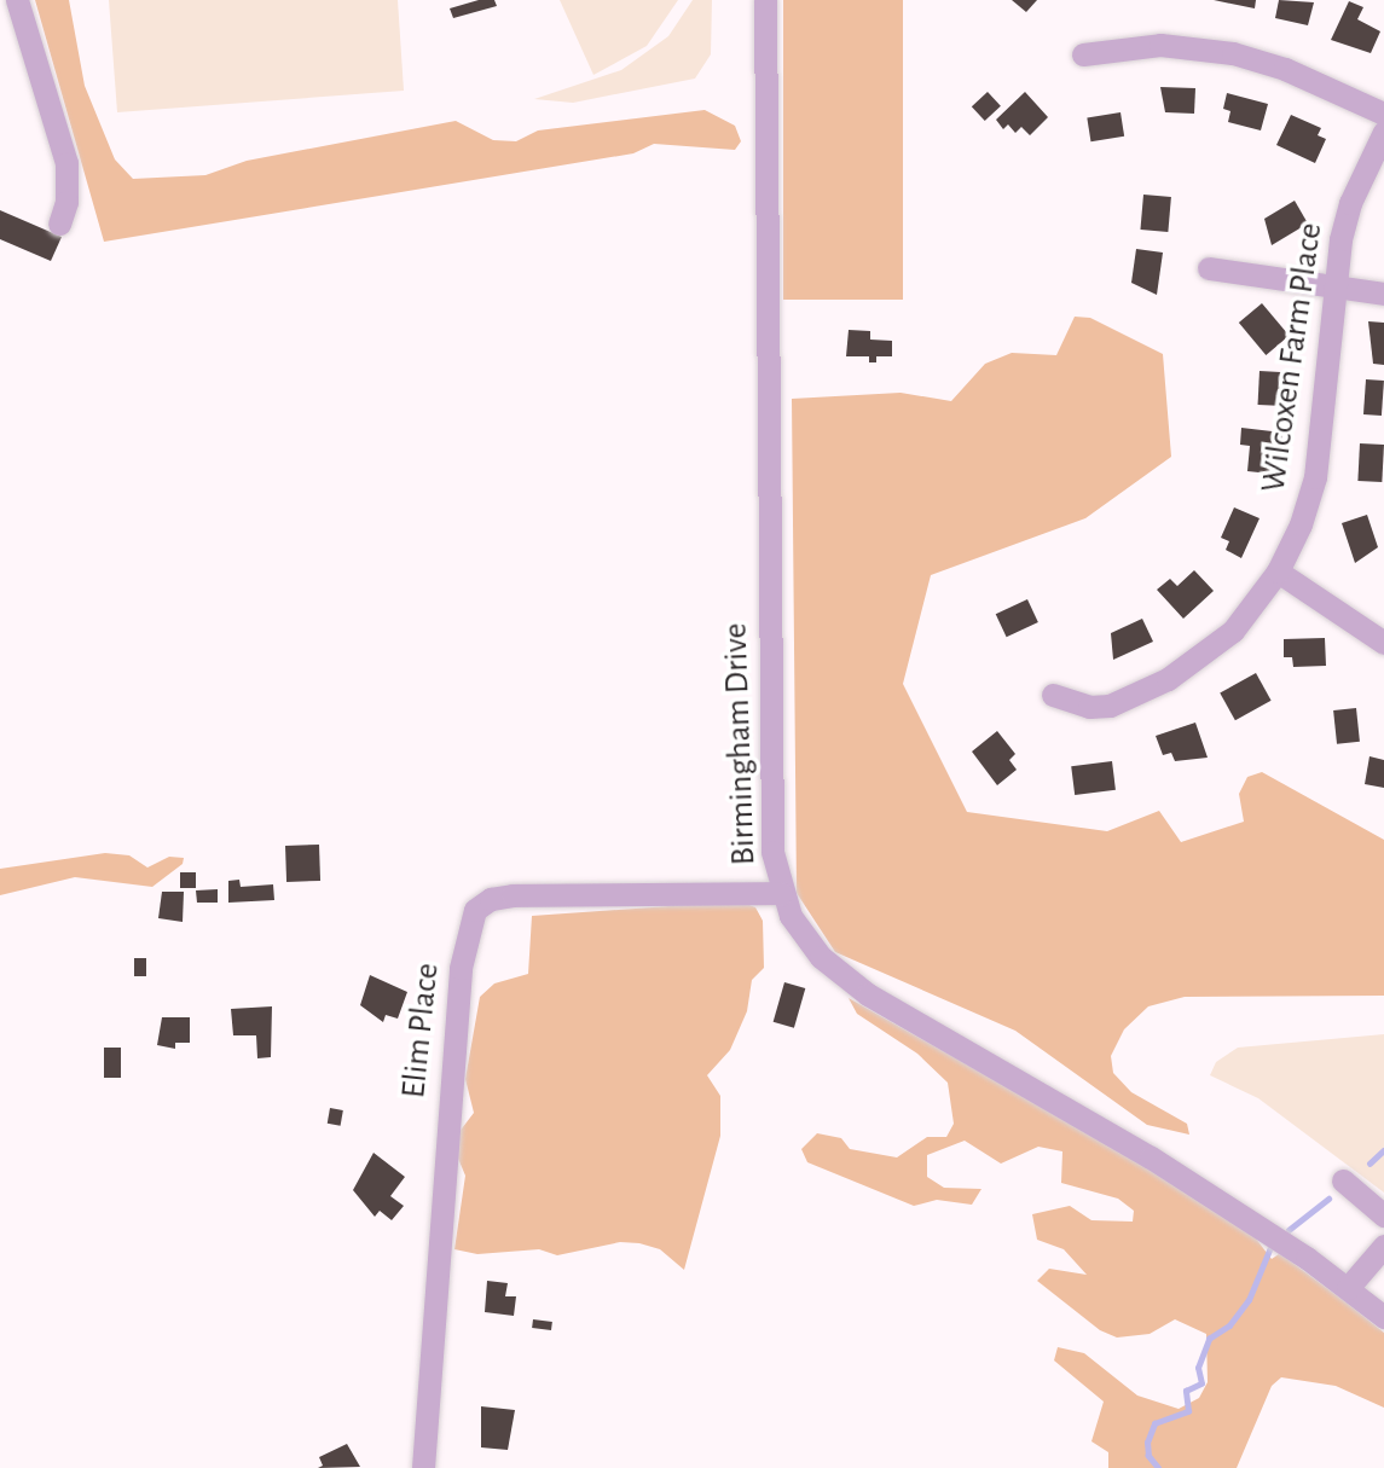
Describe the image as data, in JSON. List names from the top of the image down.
{
  "streets": {
    "street": ["Wilcoxen Farm Place", "Birmingham Drive", "Elim Place"]
  },
  "crossings": [
    ["Birmingham Drive", "Elim Place"]
  ]
}
